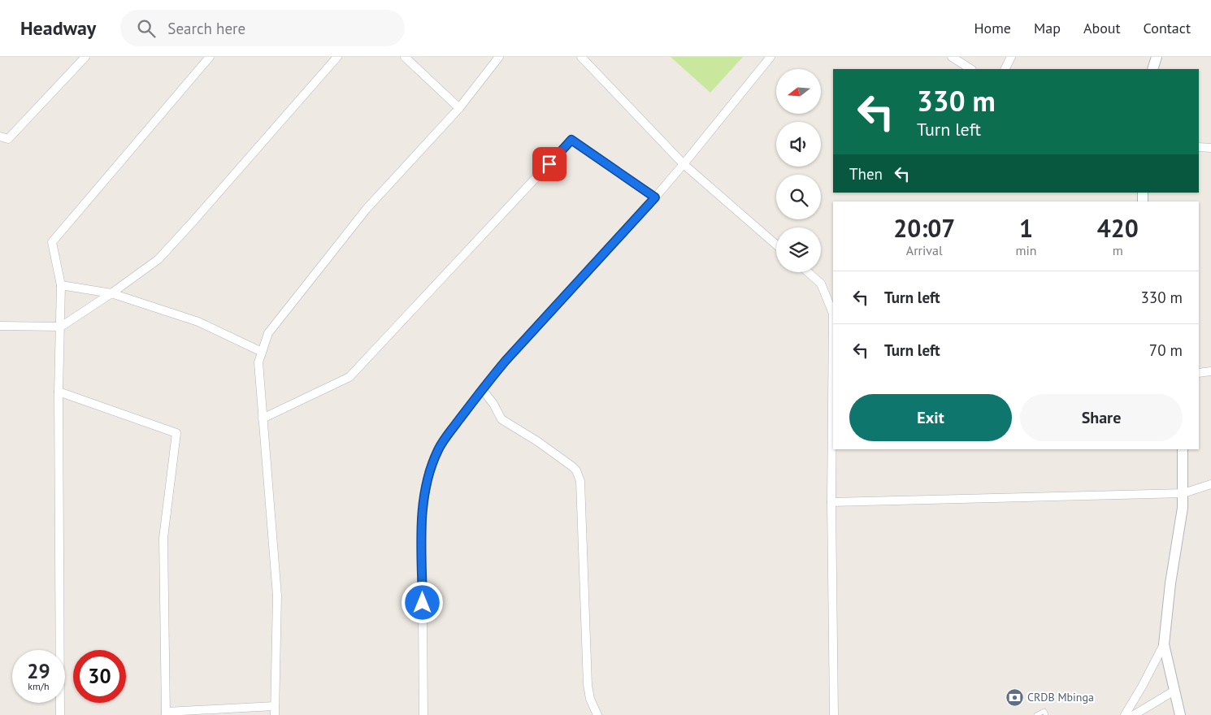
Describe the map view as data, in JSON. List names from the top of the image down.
{
  "places": {
    "bank": ["CRDB Mbinga"]
  },
  "north": "left",
  "page": {
    "header": "Headway",
    "search": "Search here",
    "nav": [
      "Home",
      "Map",
      "About",
      "Contact"
    ],
    "turn": ["330 m", "Turn left"],
    "then": "Then",
    "eta": [
      "20:07",
      "Arrival",
      "1",
      "min",
      "420",
      "m"
    ],
    "list": [
      {
        "name": "Turn left",
        "value": "330 m"
      },
      {
        "name": "Turn left",
        "value": "70 m"
      }
    ],
    "buttons": ["Exit", "Share"],
    "speed": "29 km/h",
    "limit": "30"
  }
}
